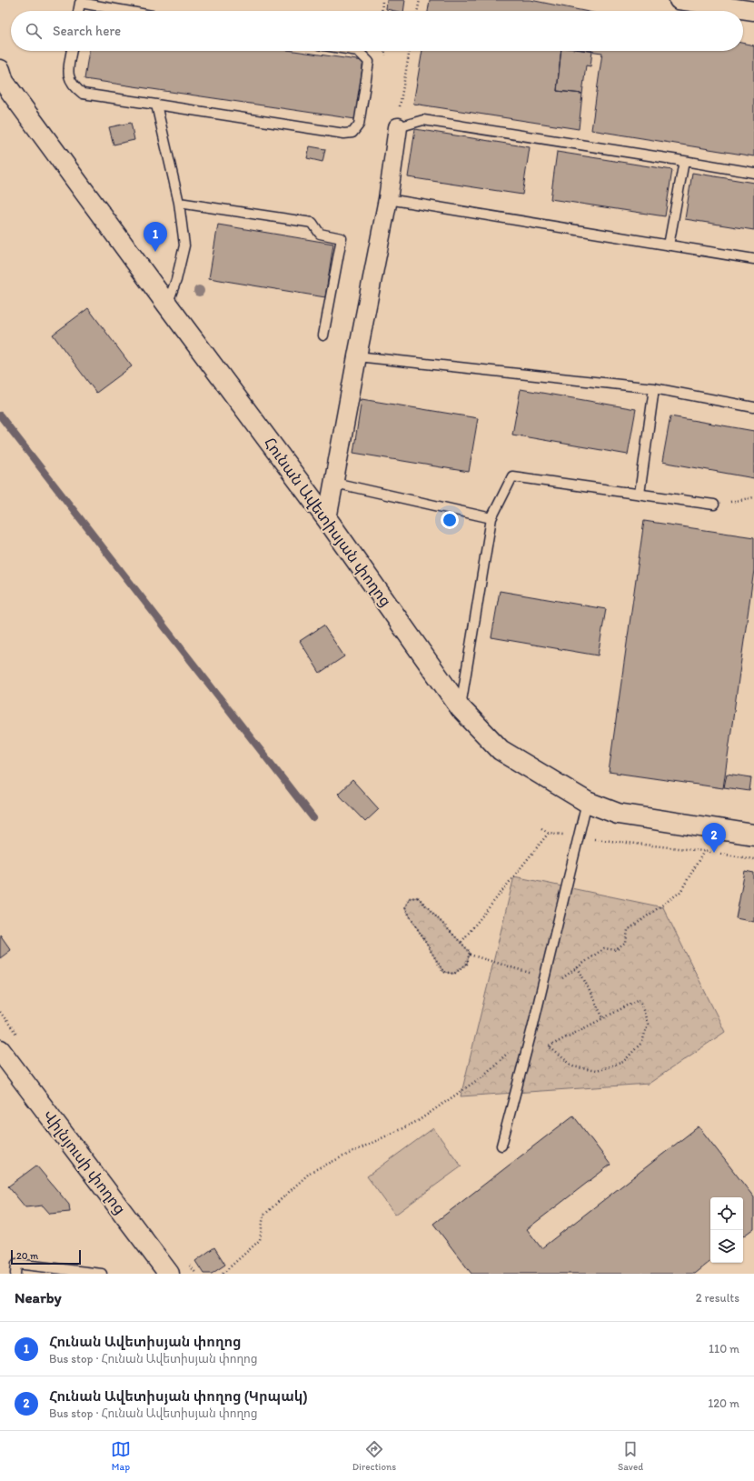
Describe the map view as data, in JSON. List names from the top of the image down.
{
  "streets": {
    "main road": ["Հունան Ավետիսյան փողոց", "Վիլնյուսի փողոց"]
  },
  "scale_bar": "20 m",
  "page": {
    "search": "Search here",
    "pins": ["1", "2"],
    "scale": "20 m",
    "heading": ["Nearby", "2 results"],
    "list": [
      {
        "mark": "1",
        "name": "Հունան Ավետիսյան փողոց",
        "note": "Bus stop · Հունան Ավետիսյան փողոց",
        "value": "110 m"
      },
      {
        "mark": "2",
        "name": "Հունան Ավետիսյան փողոց (Կրպակ)",
        "note": "Bus stop · Հունան Ավետիսյան փողոց",
        "value": "120 m"
      }
    ],
    "nav": ["Map", "Directions", "Saved"]
  }
}
